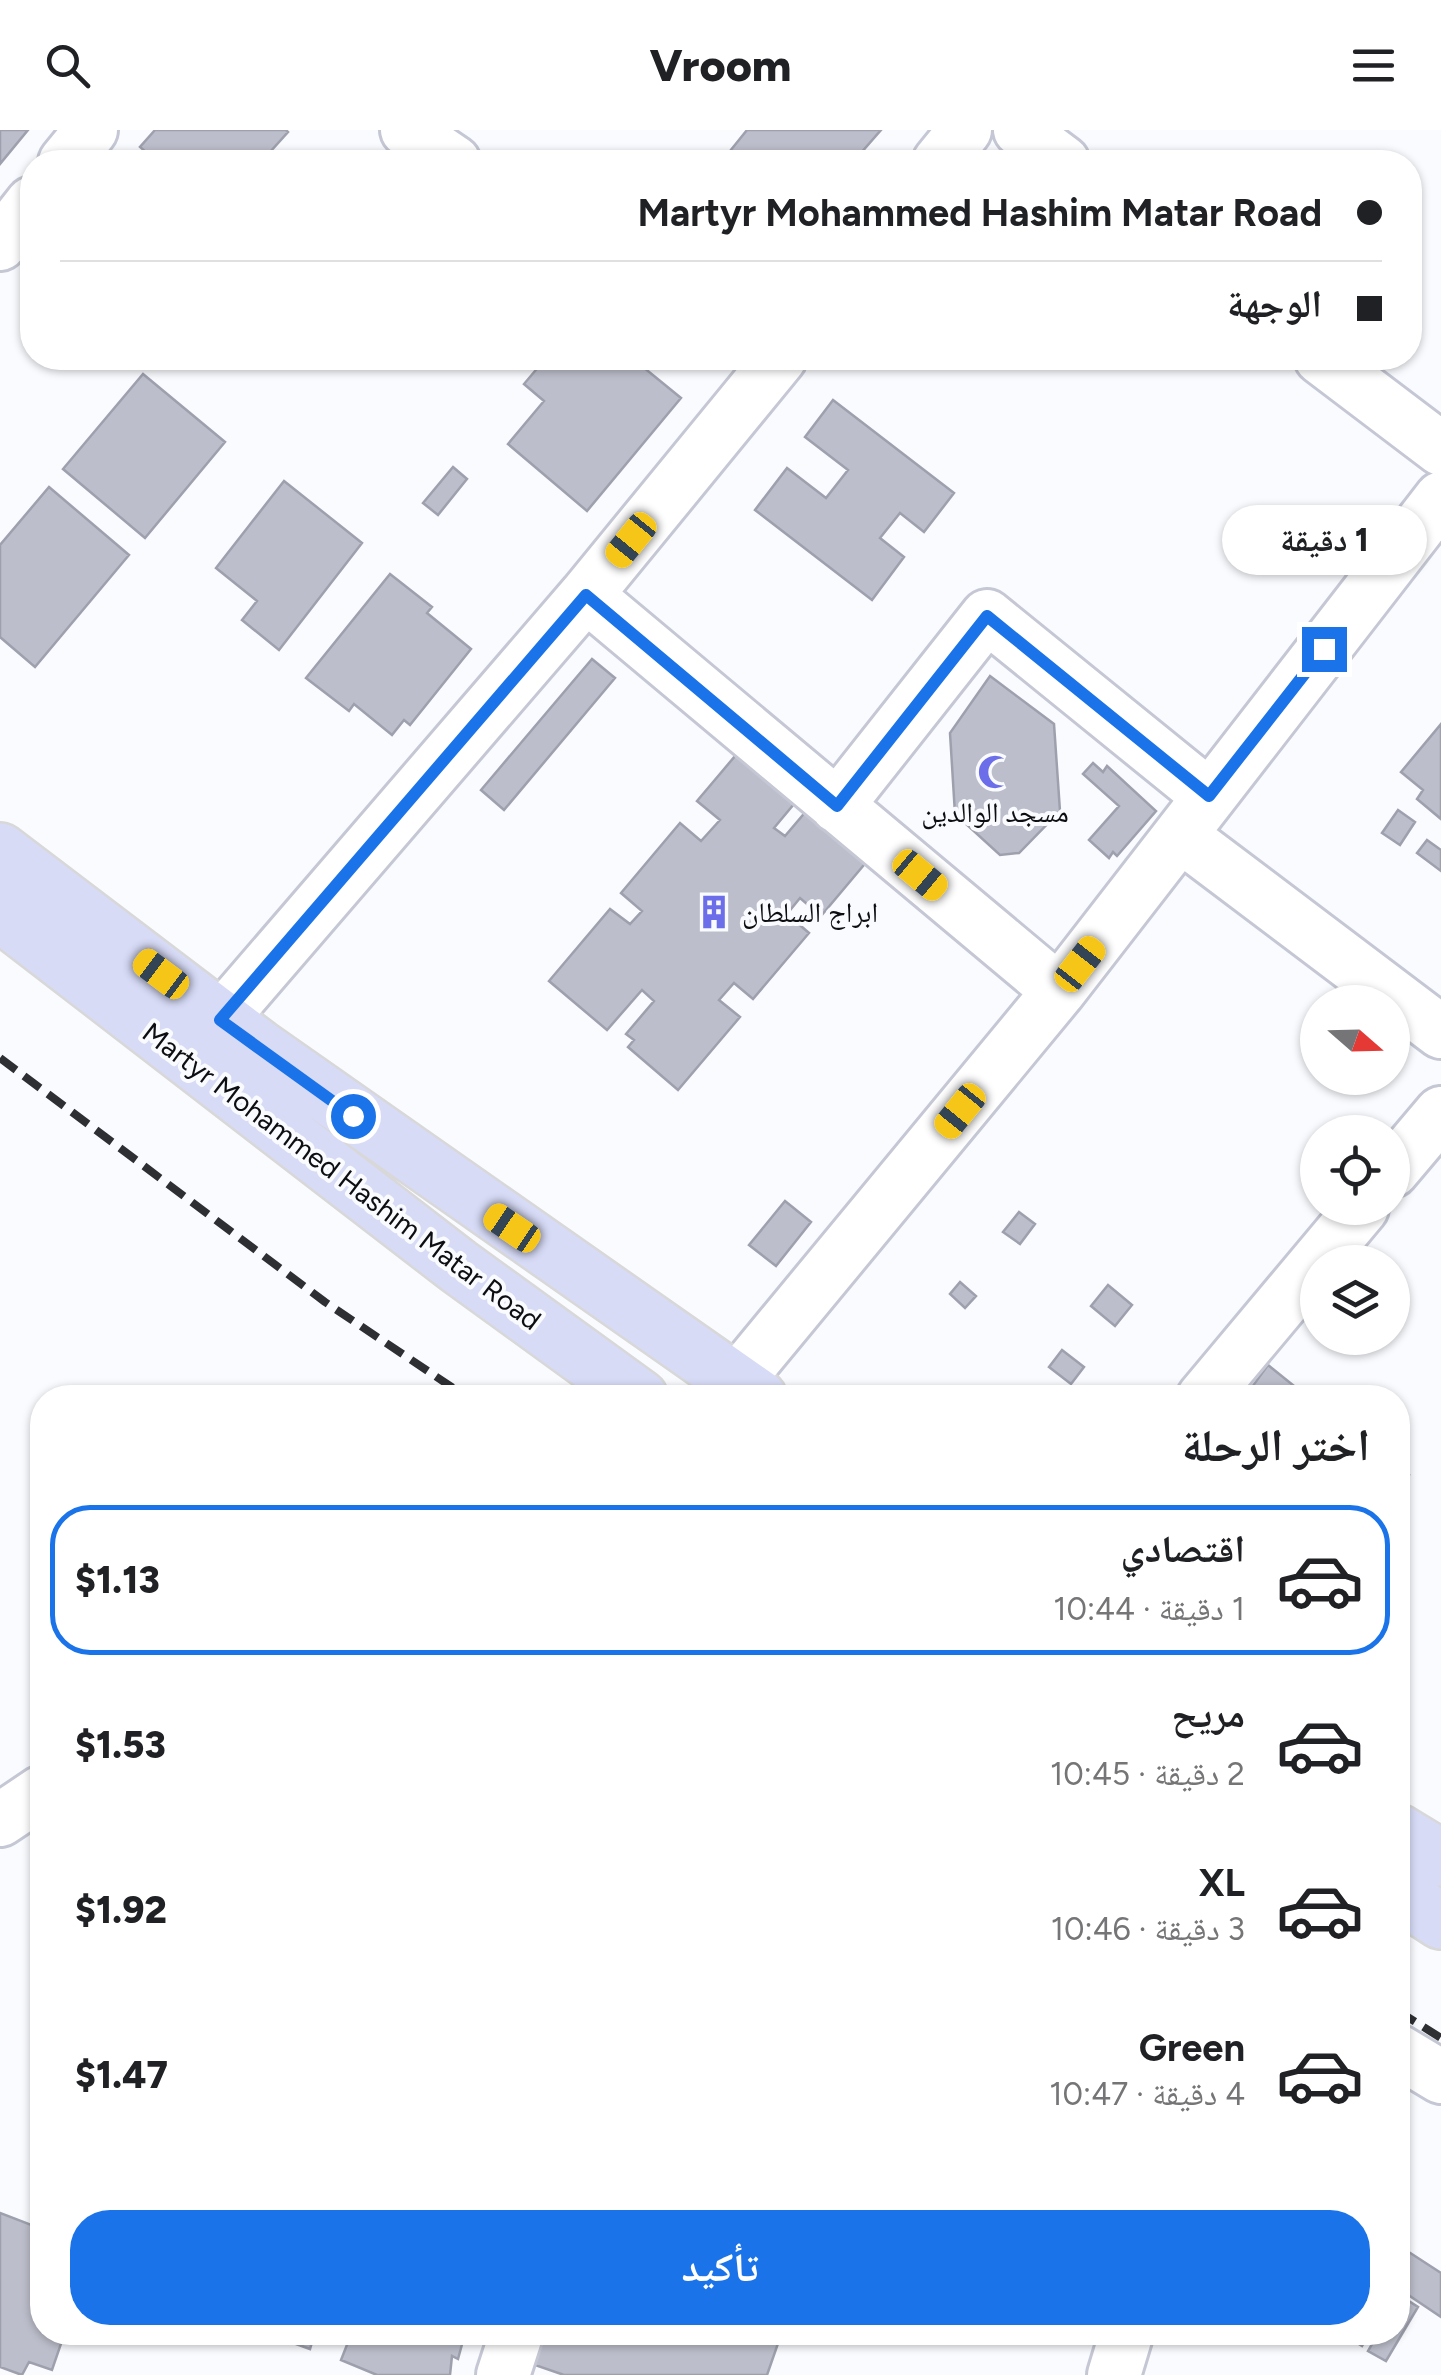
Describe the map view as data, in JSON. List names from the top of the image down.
{
  "streets": {
    "main road": ["Martyr Mohammed Hashim Matar Road"]
  },
  "places": {
    "mosque": ["مسجد الوالدين"],
    "building": ["ابراج السلطان"]
  },
  "north": "right",
  "page": {
    "header": "Vroom",
    "banner": ["Martyr Mohammed Hashim Matar Road", "الوجهة"],
    "bubble": "1 دقيقة",
    "heading": "اختر الرحلة",
    "list": [
      {
        "name": "اقتصادي",
        "note": "1 دقيقة · 10:44",
        "value": "$1.13"
      },
      {
        "name": "مريح",
        "note": "2 دقيقة · 10:45",
        "value": "$1.53"
      },
      {
        "name": "XL",
        "note": "3 دقيقة · 10:46",
        "value": "$1.92"
      },
      {
        "name": "Green",
        "note": "4 دقيقة · 10:47",
        "value": "$1.47"
      }
    ],
    "buttons": "تأكيد"
  }
}
